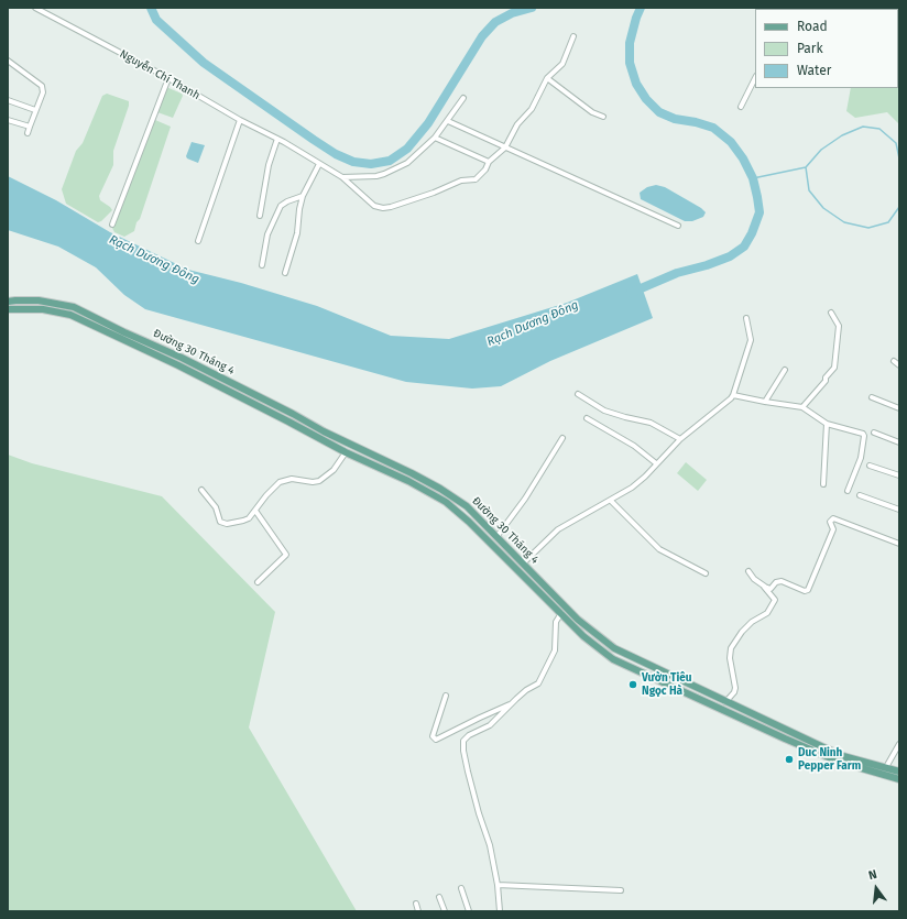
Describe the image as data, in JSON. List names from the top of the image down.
{
  "streets": {
    "main road": ["Đường 30 Tháng 4"],
    "street": ["Nguyễn Chí Thanh"]
  },
  "water": ["Rạch Dương Đông"],
  "places": ["Vườn Tiêu Ngọc Hà", "Duc Ninh Pepper Farm"],
  "legend": ["Road", "Park", "Water"],
  "north": "top"
}
